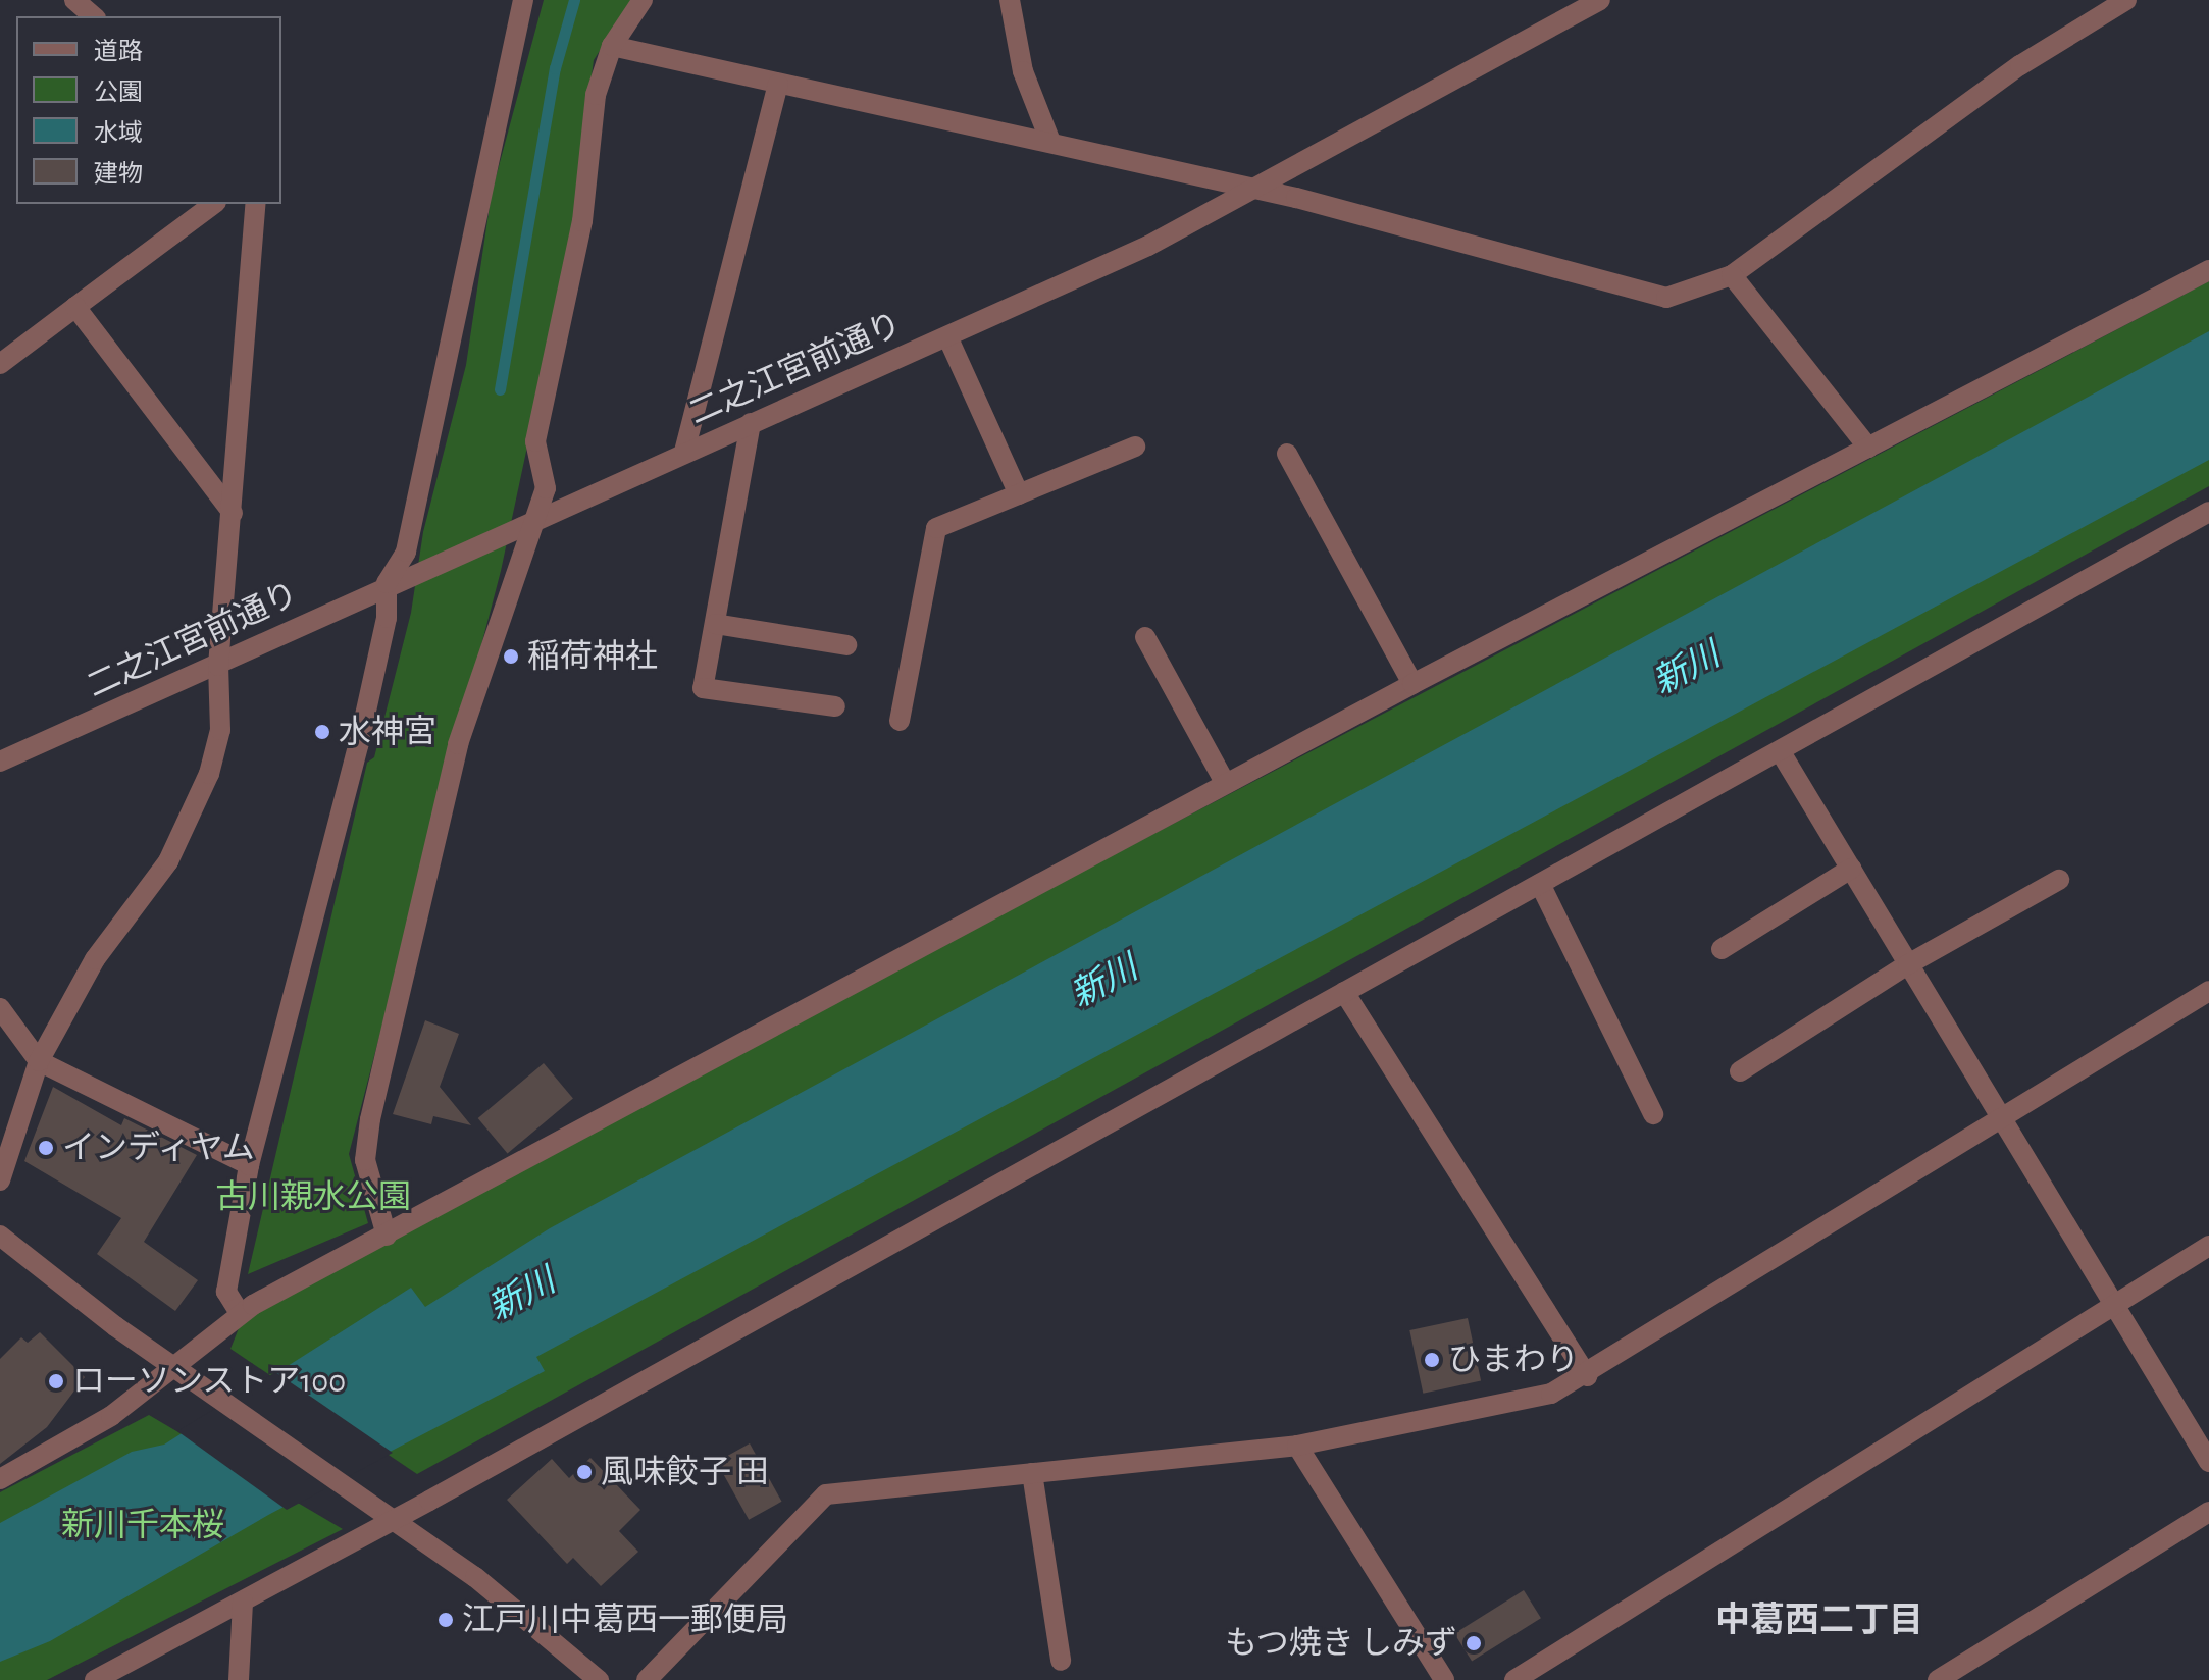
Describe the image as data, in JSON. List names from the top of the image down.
{
  "streets": {
    "street": ["二之江宮前通り"]
  },
  "districts": ["中葛西二丁目"],
  "water": ["新川"],
  "parks": ["古川親水公園", "新川千本桜"],
  "places": [
    "稲荷神社",
    "水神宮",
    "インディヤム",
    "ひまわり",
    "ローソンストア100",
    "風味餃子 田",
    "江戸川中葛西一郵便局",
    "もつ焼き しみず"
  ],
  "legend": [
    "道路",
    "公園",
    "水域",
    "建物"
  ]
}
